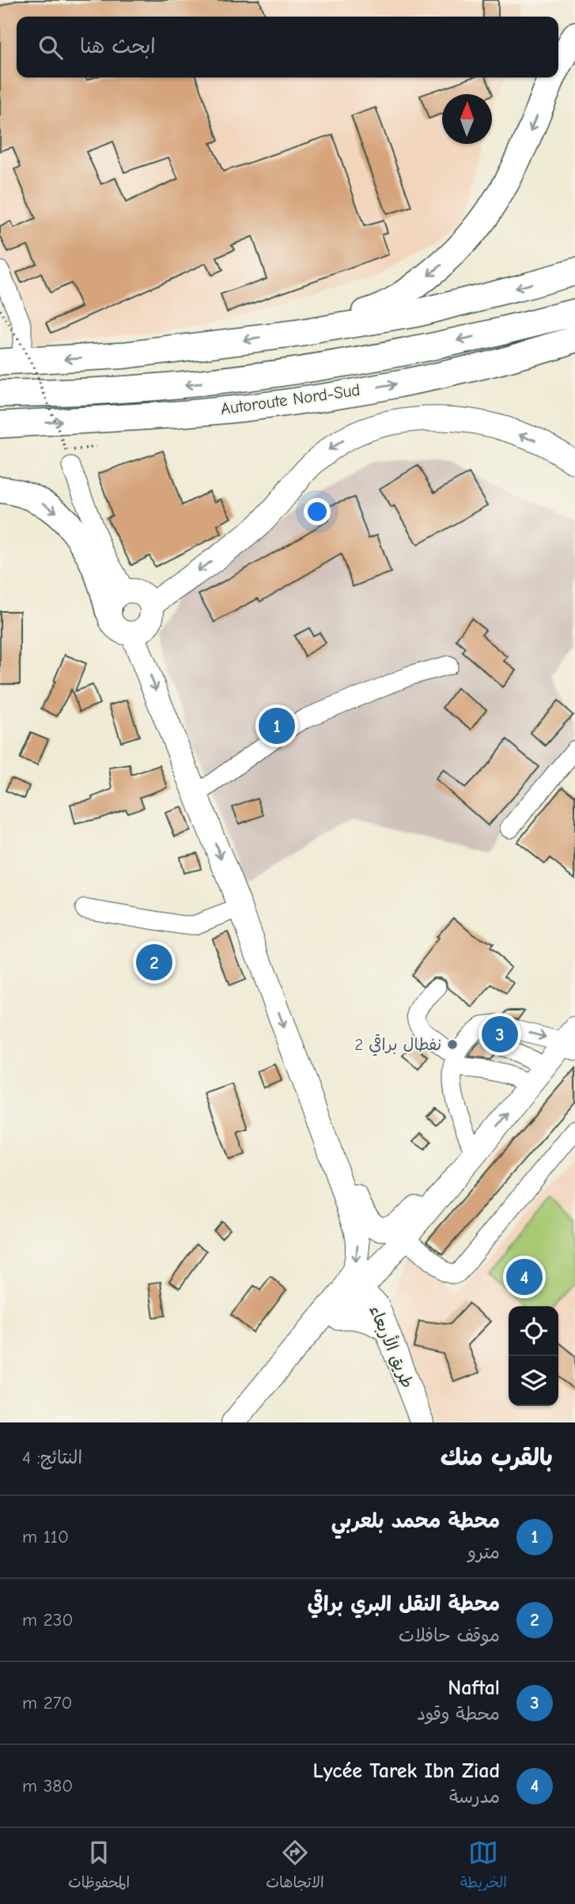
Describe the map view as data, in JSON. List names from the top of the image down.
{
  "streets": {
    "highway": ["Autoroute Nord-Sud"],
    "main road": ["طريق الأربعاء"]
  },
  "places": ["نفطال براقي 2"],
  "north": "top",
  "page": {
    "search": "ابحث هنا",
    "pins": [
      "1",
      "2",
      "3",
      "4"
    ],
    "heading": ["بالقرب منك", "النتائج: 4"],
    "list": [
      {
        "mark": "1",
        "name": "محطة محمد بلعربي",
        "note": "مترو",
        "value": "110 m"
      },
      {
        "mark": "2",
        "name": "محطة النقل البري براقي",
        "note": "موقف حافلات",
        "value": "230 m"
      },
      {
        "mark": "3",
        "name": "Naftal",
        "note": "محطة وقود",
        "value": "270 m"
      },
      {
        "mark": "4",
        "name": "Lycée Tarek Ibn Ziad",
        "note": "مدرسة",
        "value": "380 m"
      }
    ],
    "nav": ["الخريطة", "الاتجاهات", "المحفوظات"]
  }
}
